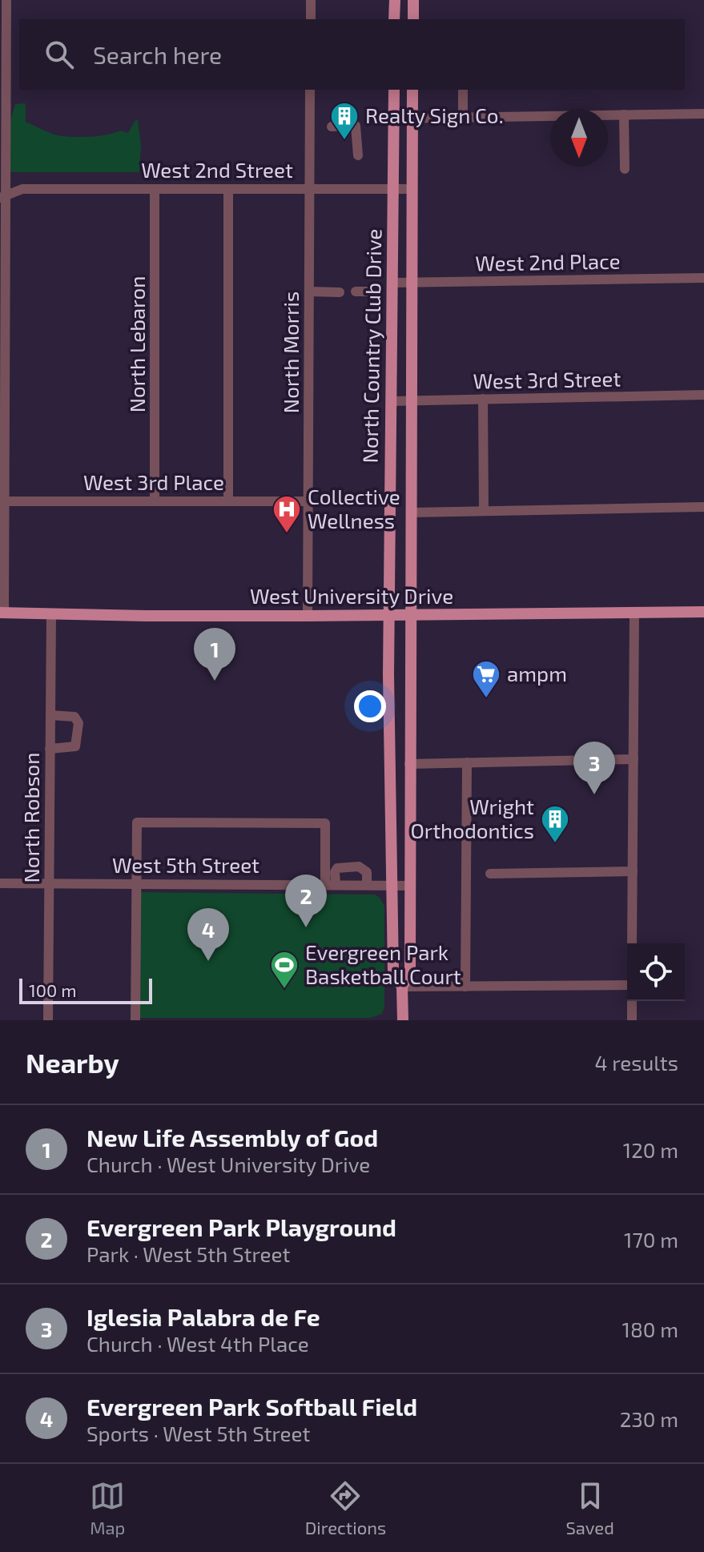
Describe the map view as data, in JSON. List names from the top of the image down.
{
  "streets": {
    "main road": ["North Country Club Drive", "West University Drive"],
    "street": [
      "West 2nd Street",
      "West 2nd Place",
      "North Lebaron",
      "North Morris",
      "West 3rd Street",
      "West 3rd Place",
      "North Robson",
      "West 5th Street"
    ]
  },
  "crossings": [
    ["West 2nd Street", "North Lebaron"],
    ["West 2nd Street", "North Country Club Drive"],
    ["West 2nd Street", "North Morris"],
    ["West 2nd Place", "North Country Club Drive"],
    ["North Lebaron", "West 3rd Place"],
    ["North Country Club Drive", "West 3rd Street"],
    ["North Country Club Drive", "West University Drive"],
    ["North Country Club Drive", "West 5th Street"],
    ["North Morris", "West 3rd Place"],
    ["North Morris", "West University Drive"],
    ["West University Drive", "North Robson"],
    ["North Robson", "West 5th Street"]
  ],
  "places": {
    "building": ["Realty Sign Co.", "Wright Orthodontics"],
    "hospital": ["Collective Wellness"],
    "supermarket": ["ampm"],
    "sports": ["Evergreen Park Basketball Court"]
  },
  "scale_bar": "100 m",
  "north": "bottom",
  "page": {
    "search": "Search here",
    "pins": [
      "1",
      "3",
      "2",
      "4"
    ],
    "scale": "100 m",
    "heading": ["Nearby", "4 results"],
    "list": [
      {
        "mark": "1",
        "name": "New Life Assembly of God",
        "note": "Church · West University Drive",
        "value": "120 m"
      },
      {
        "mark": "2",
        "name": "Evergreen Park Playground",
        "note": "Park · West 5th Street",
        "value": "170 m"
      },
      {
        "mark": "3",
        "name": "Iglesia Palabra de Fe",
        "note": "Church · West 4th Place",
        "value": "180 m"
      },
      {
        "mark": "4",
        "name": "Evergreen Park Softball Field",
        "note": "Sports · West 5th Street",
        "value": "230 m"
      }
    ],
    "nav": ["Map", "Directions", "Saved"]
  }
}
